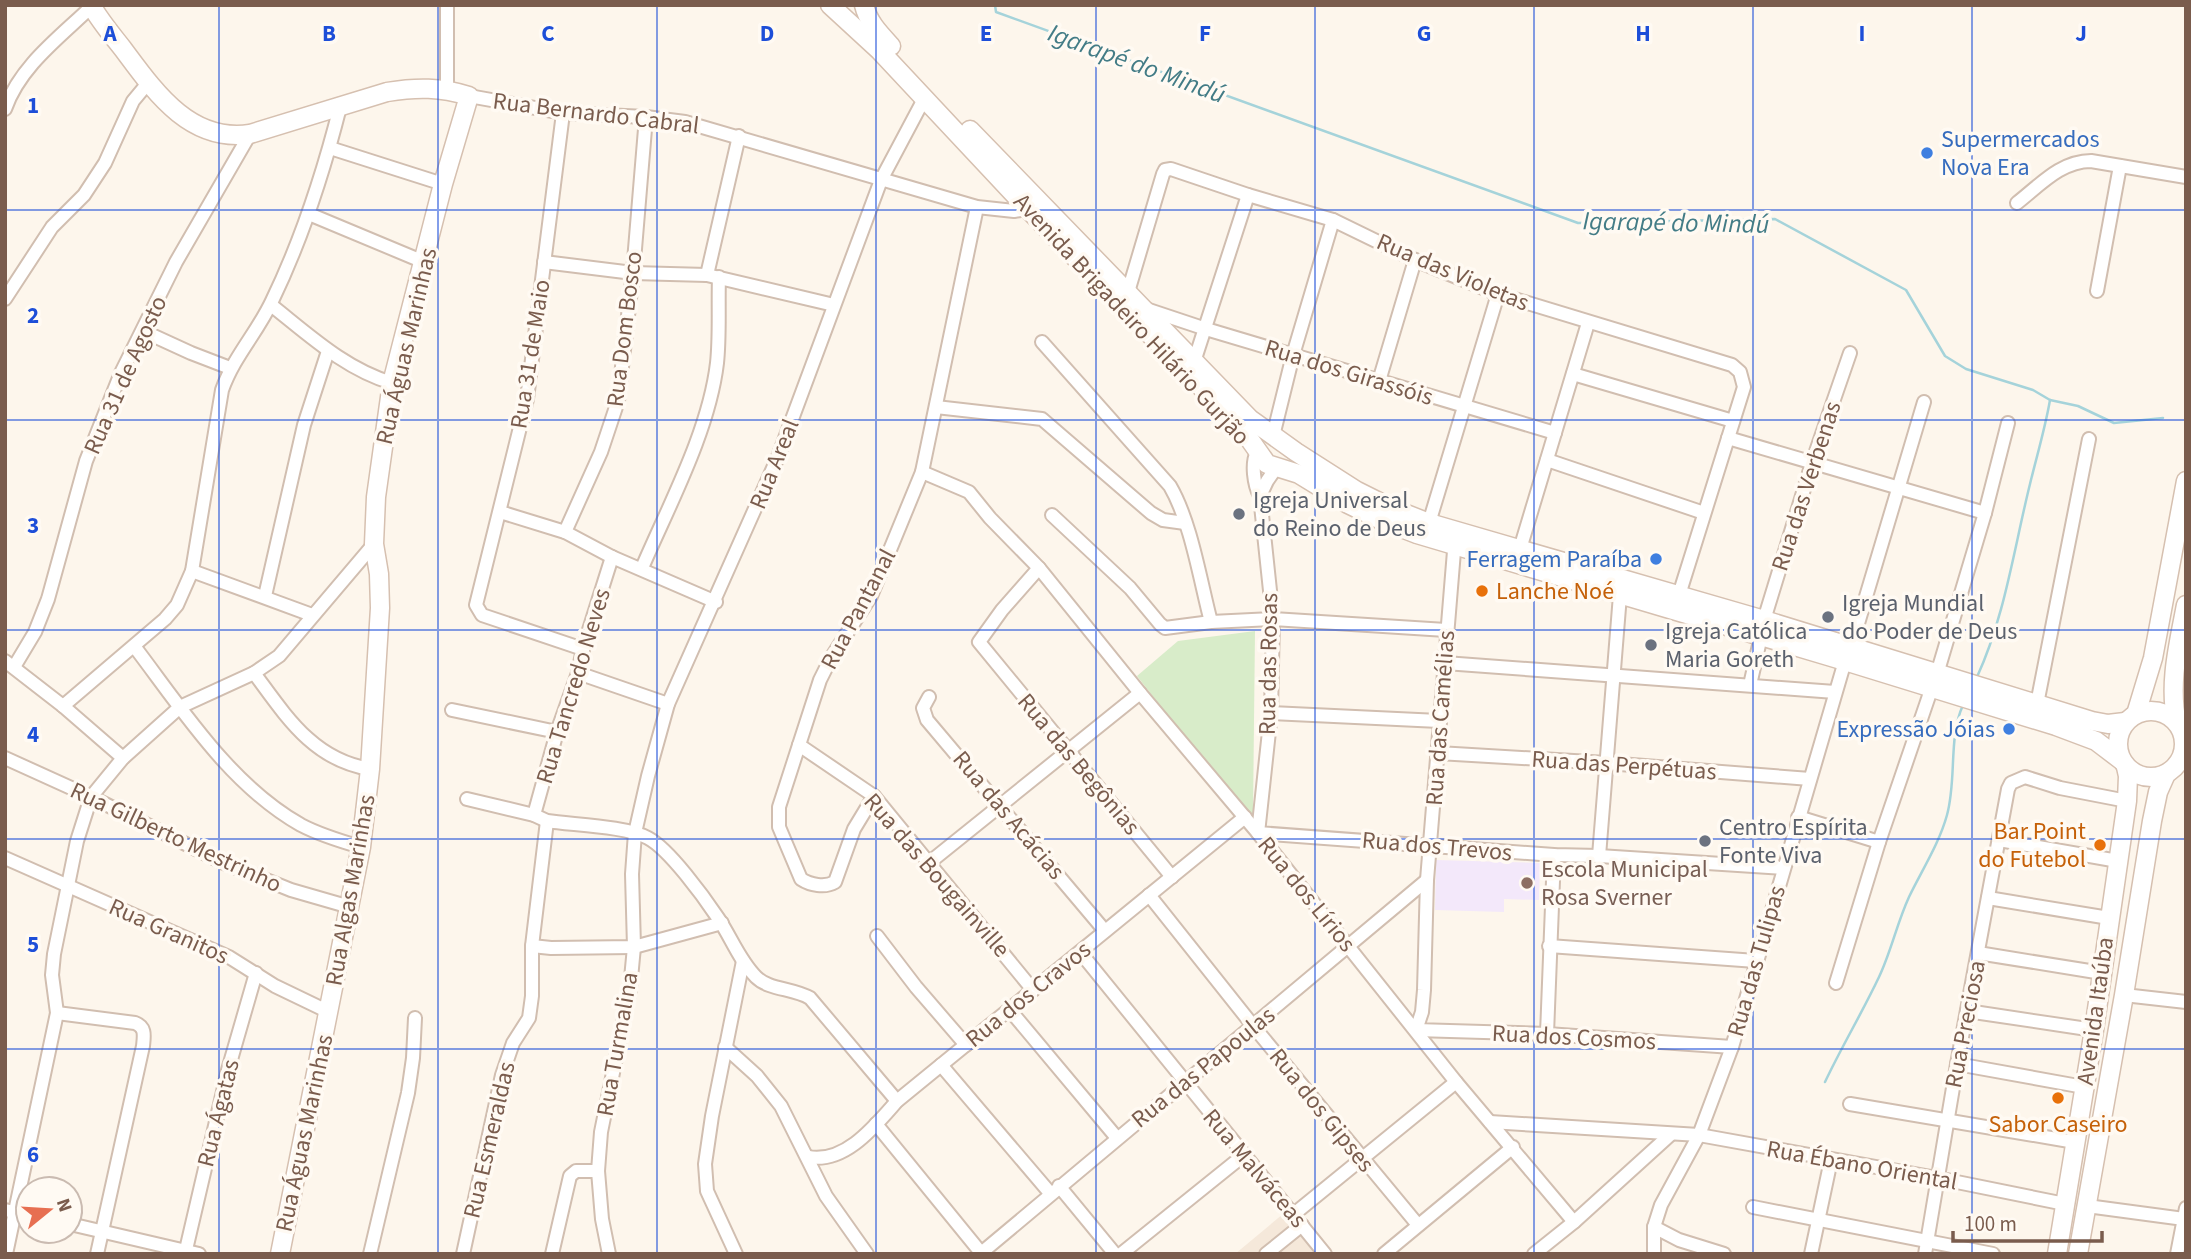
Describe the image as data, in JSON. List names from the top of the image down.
{
  "streets": {
    "street": [
      "Rua Bernardo Cabral",
      "Rua das Violetas",
      "Avenida Brigadeiro Hilário Gurjão",
      "Rua Dom Bosco",
      "Rua Águas Marinhas",
      "Rua 31 de Maio",
      "Rua dos Girassóis",
      "Rua 31 de Agosto",
      "Rua Areal",
      "Rua das Verbenas",
      "Rua Pantanal",
      "Rua das Rosas",
      "Rua Tancredo Neves",
      "Rua das Camélias",
      "Rua das Begônias",
      "Rua das Perpétuas",
      "Rua das Acácias",
      "Rua Gilberto Mestrinho",
      "Rua dos Trevos",
      "Rua das Bougainville",
      "Rua Algas Marinhas",
      "Rua dos Lírios",
      "Rua Granitos",
      "Rua das Tulipas",
      "Rua dos Cravos",
      "Avenida Itaúba",
      "Rua Preciosa",
      "Rua dos Cosmos",
      "Rua Turmalina",
      "Rua das Papoulas",
      "Rua dos Gipses",
      "Rua Ágatas",
      "Rua Esmeraldas",
      "Rua Ébano Oriental",
      "Rua Malváceas"
    ]
  },
  "crossings": [
    ["Rua Bernardo Cabral", "Avenida Brigadeiro Hilário Gurjão"],
    ["Rua Bernardo Cabral", "Rua Dom Bosco"],
    ["Rua Bernardo Cabral", "Rua Águas Marinhas"],
    ["Rua Bernardo Cabral", "Rua 31 de Maio"],
    ["Rua Bernardo Cabral", "Rua 31 de Agosto"],
    ["Rua Bernardo Cabral", "Rua Areal"],
    ["Rua Bernardo Cabral", "Rua Pantanal"],
    ["Rua das Violetas", "Avenida Brigadeiro Hilário Gurjão"],
    ["Avenida Brigadeiro Hilário Gurjão", "Rua dos Girassóis"],
    ["Avenida Brigadeiro Hilário Gurjão", "Rua Areal"],
    ["Avenida Brigadeiro Hilário Gurjão", "Rua das Verbenas"],
    ["Avenida Brigadeiro Hilário Gurjão", "Rua das Rosas"],
    ["Avenida Brigadeiro Hilário Gurjão", "Rua das Camélias"],
    ["Avenida Brigadeiro Hilário Gurjão", "Rua das Tulipas"],
    ["Avenida Brigadeiro Hilário Gurjão", "Avenida Itaúba"],
    ["Rua Águas Marinhas", "Rua Algas Marinhas"],
    ["Rua Águas Marinhas", "Rua Granitos"],
    ["Rua 31 de Maio", "Rua Tancredo Neves"],
    ["Rua Areal", "Rua Turmalina"],
    ["Rua Pantanal", "Rua das Bougainville"],
    ["Rua Pantanal", "Rua dos Lírios"],
    ["Rua das Rosas", "Rua dos Trevos"],
    ["Rua das Rosas", "Rua dos Lírios"],
    ["Rua das Camélias", "Rua das Perpétuas"],
    ["Rua das Camélias", "Rua dos Trevos"],
    ["Rua das Camélias", "Rua dos Lírios"],
    ["Rua das Camélias", "Rua dos Cosmos"],
    ["Rua das Camélias", "Rua das Papoulas"],
    ["Rua das Begônias", "Rua dos Lírios"],
    ["Rua das Begônias", "Rua dos Cravos"],
    ["Rua das Perpétuas", "Rua das Tulipas"],
    ["Rua das Acácias", "Rua dos Cravos"],
    ["Rua Gilberto Mestrinho", "Rua Algas Marinhas"],
    ["Rua dos Trevos", "Rua dos Lírios"],
    ["Rua dos Trevos", "Rua das Tulipas"],
    ["Rua das Bougainville", "Rua dos Cravos"],
    ["Rua Algas Marinhas", "Rua Granitos"],
    ["Rua dos Lírios", "Rua dos Cravos"],
    ["Rua dos Lírios", "Rua dos Cosmos"],
    ["Rua dos Lírios", "Rua das Papoulas"],
    ["Rua dos Lírios", "Rua Ébano Oriental"],
    ["Rua Granitos", "Rua Ágatas"],
    ["Rua das Tulipas", "Rua dos Cosmos"],
    ["Rua das Tulipas", "Rua Ébano Oriental"],
    ["Rua dos Cravos", "Rua dos Gipses"],
    ["Rua dos Cravos", "Rua Malváceas"],
    ["Avenida Itaúba", "Rua Preciosa"],
    ["Avenida Itaúba", "Rua Ébano Oriental"],
    ["Rua Preciosa", "Rua Ébano Oriental"],
    ["Rua das Papoulas", "Rua dos Gipses"],
    ["Rua das Papoulas", "Rua Malváceas"]
  ],
  "water": ["Igarapé do Mindú"],
  "places": [
    "Supermercados Nova Era",
    "Igreja Universal do Reino de Deus",
    "Ferragem Paraíba",
    "Lanche Noé",
    "Igreja Mundial do Poder de Deus",
    "Igreja Católica Maria Goreth",
    "Expressão Jóias",
    "Centro Espírita Fonte Viva",
    "Bar Point do Futebol",
    "Escola Municipal Rosa Sverner",
    "Sabor Caseiro"
  ],
  "scale_bar": "100 m",
  "north": "right",
  "grid": {
    "columns": [
      "A",
      "B",
      "C",
      "D",
      "E",
      "F",
      "G",
      "H",
      "I",
      "J"
    ],
    "rows": [
      "1",
      "2",
      "3",
      "4",
      "5",
      "6"
    ]
  }
}
